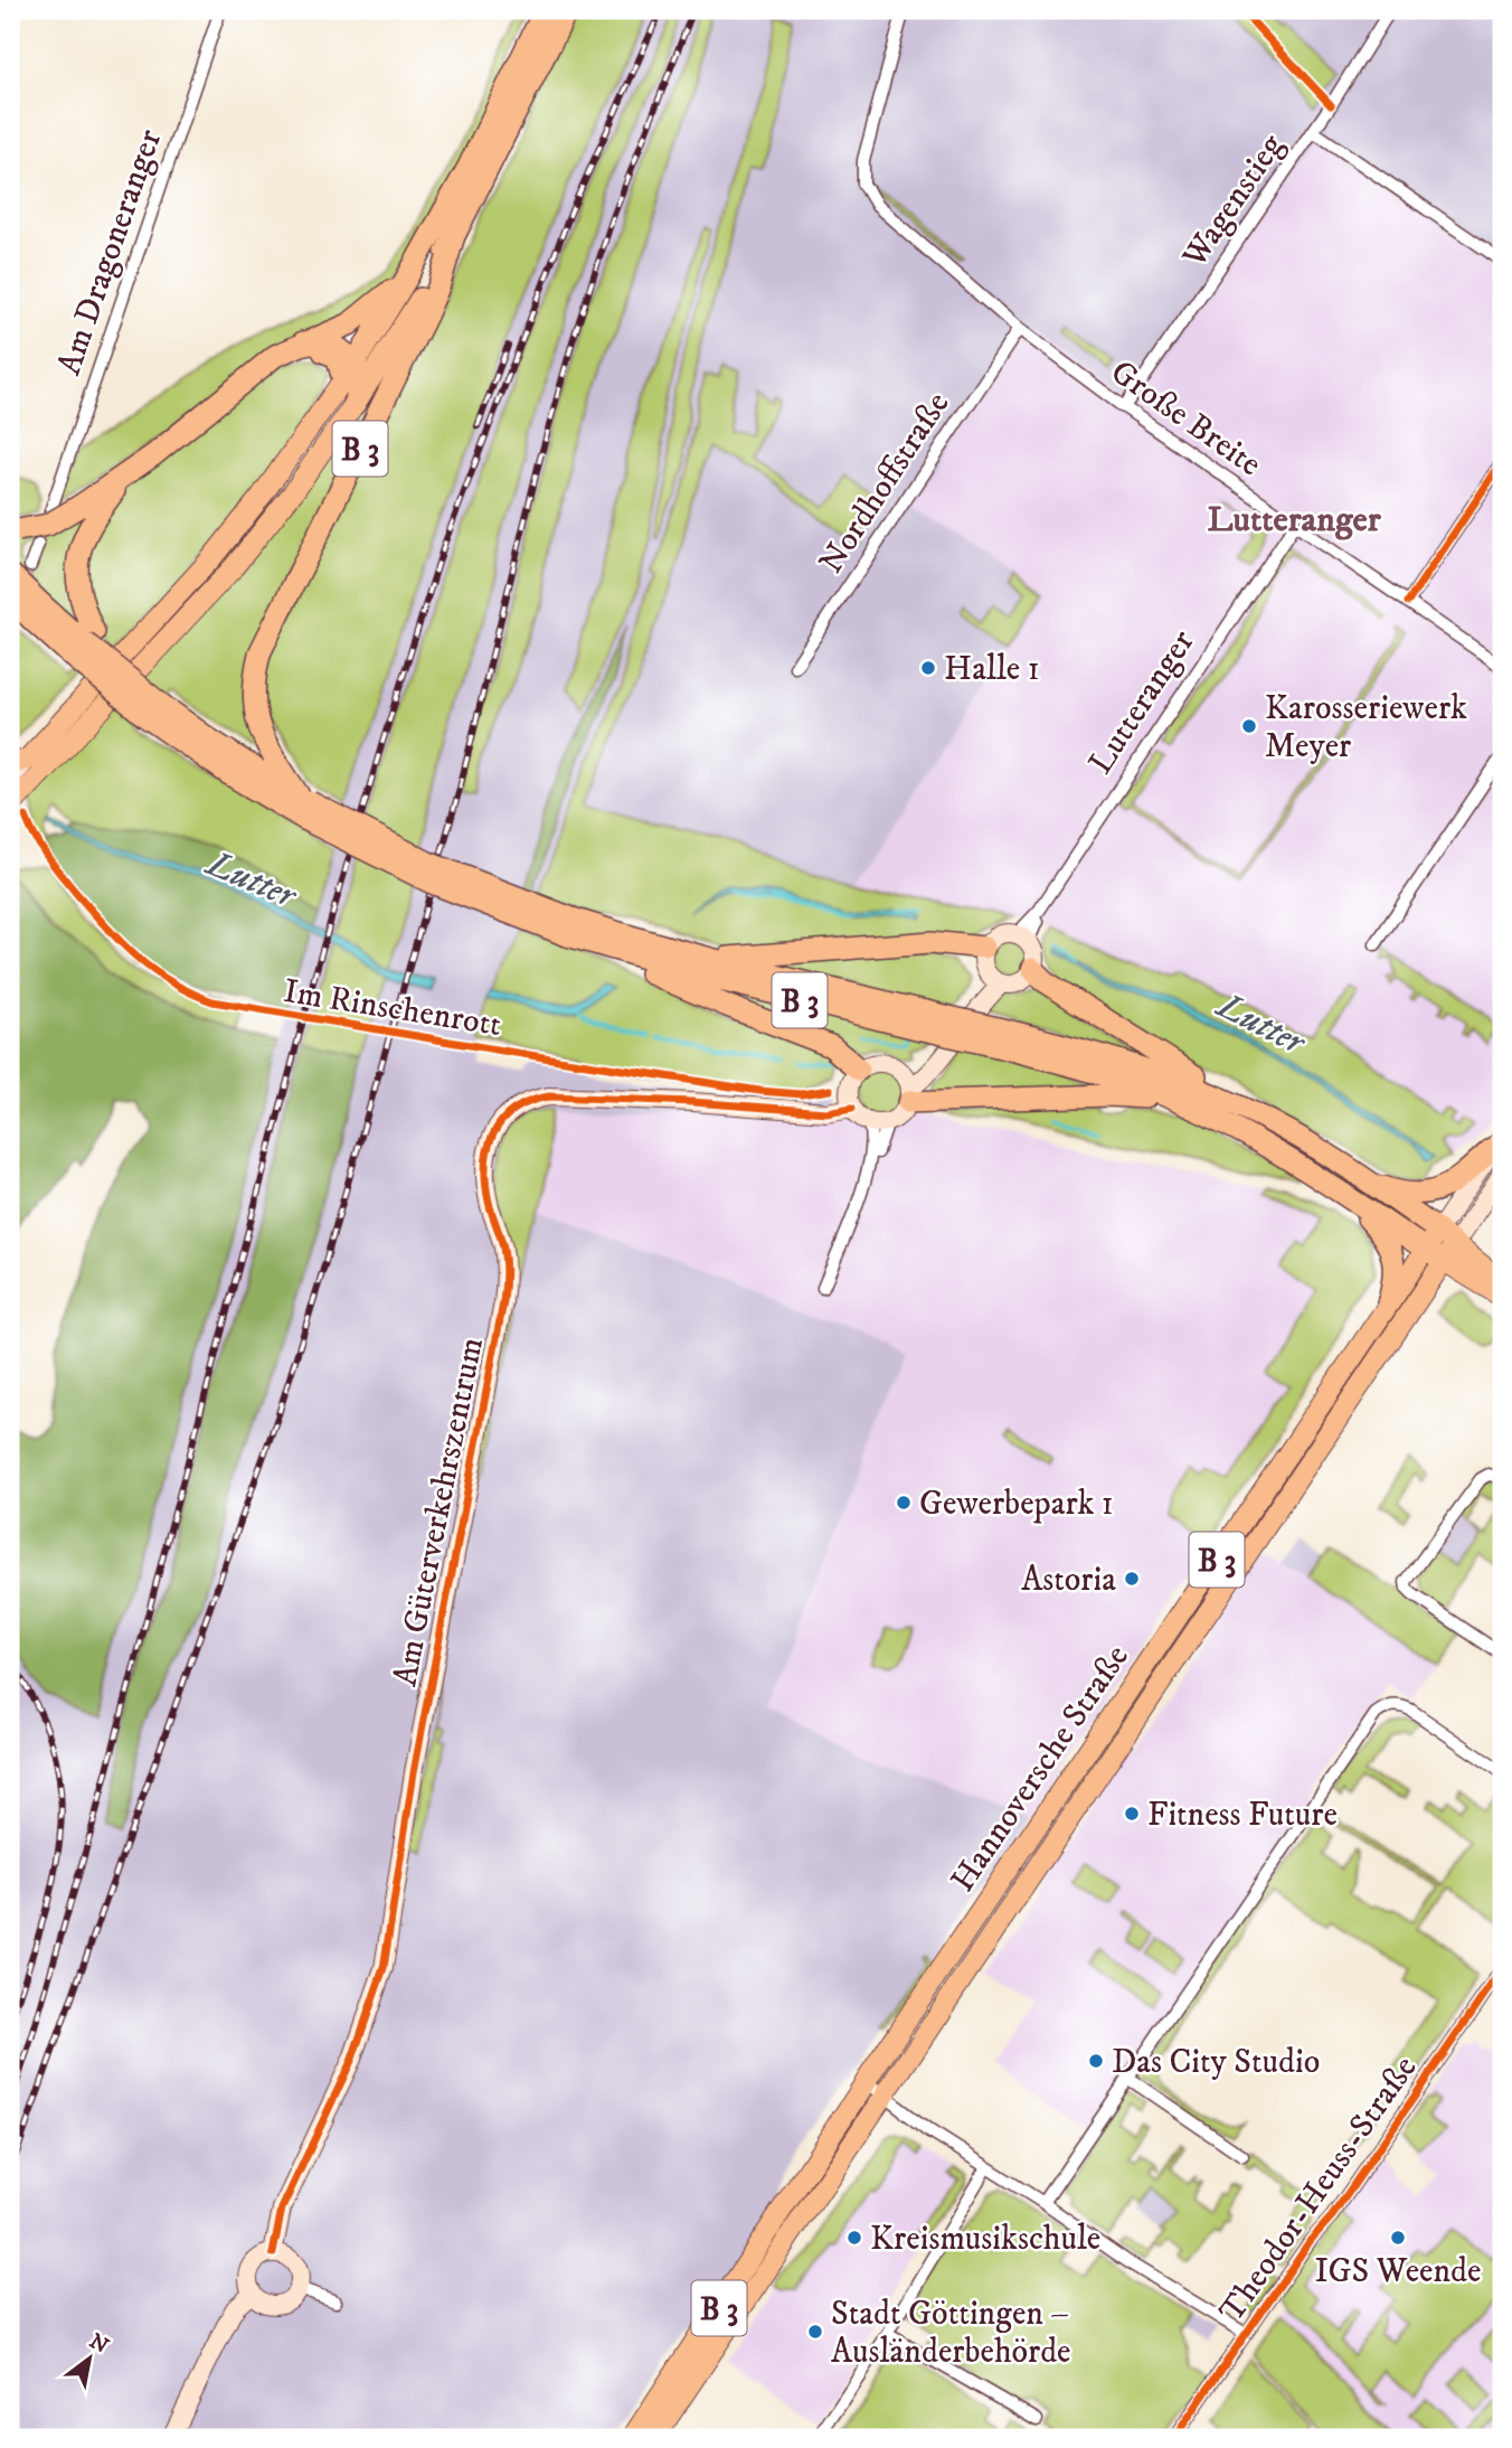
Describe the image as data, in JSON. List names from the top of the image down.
{
  "streets": {
    "highway": ["B 3"],
    "main road": ["Hannoversche Straße"],
    "street": [
      "Wagenstieg",
      "Am Dragoneranger",
      "Große Breite",
      "Nordhoffstraße",
      "Lutteranger",
      "Am Güterverkehrszentrum",
      "Theodor-Heuss-Straße"
    ],
    "cycle path": ["Im Rinschenrott"]
  },
  "crossings": [
    ["Wagenstieg", "Große Breite"],
    ["Große Breite", "Nordhoffstraße"],
    ["Große Breite", "Lutteranger"],
    ["B 3", "Hannoversche Straße"]
  ],
  "districts": ["Lutteranger"],
  "water": ["Lutter"],
  "places": [
    "Halle 1",
    "Karosseriewerk Meyer",
    "Gewerbepark 1",
    "Astoria",
    "Fitness Future",
    "Das City Studio",
    "Kreismusikschule",
    "IGS Weende",
    "Stadt Göttingen – Ausländerbehörde"
  ],
  "north": "top right"
}
